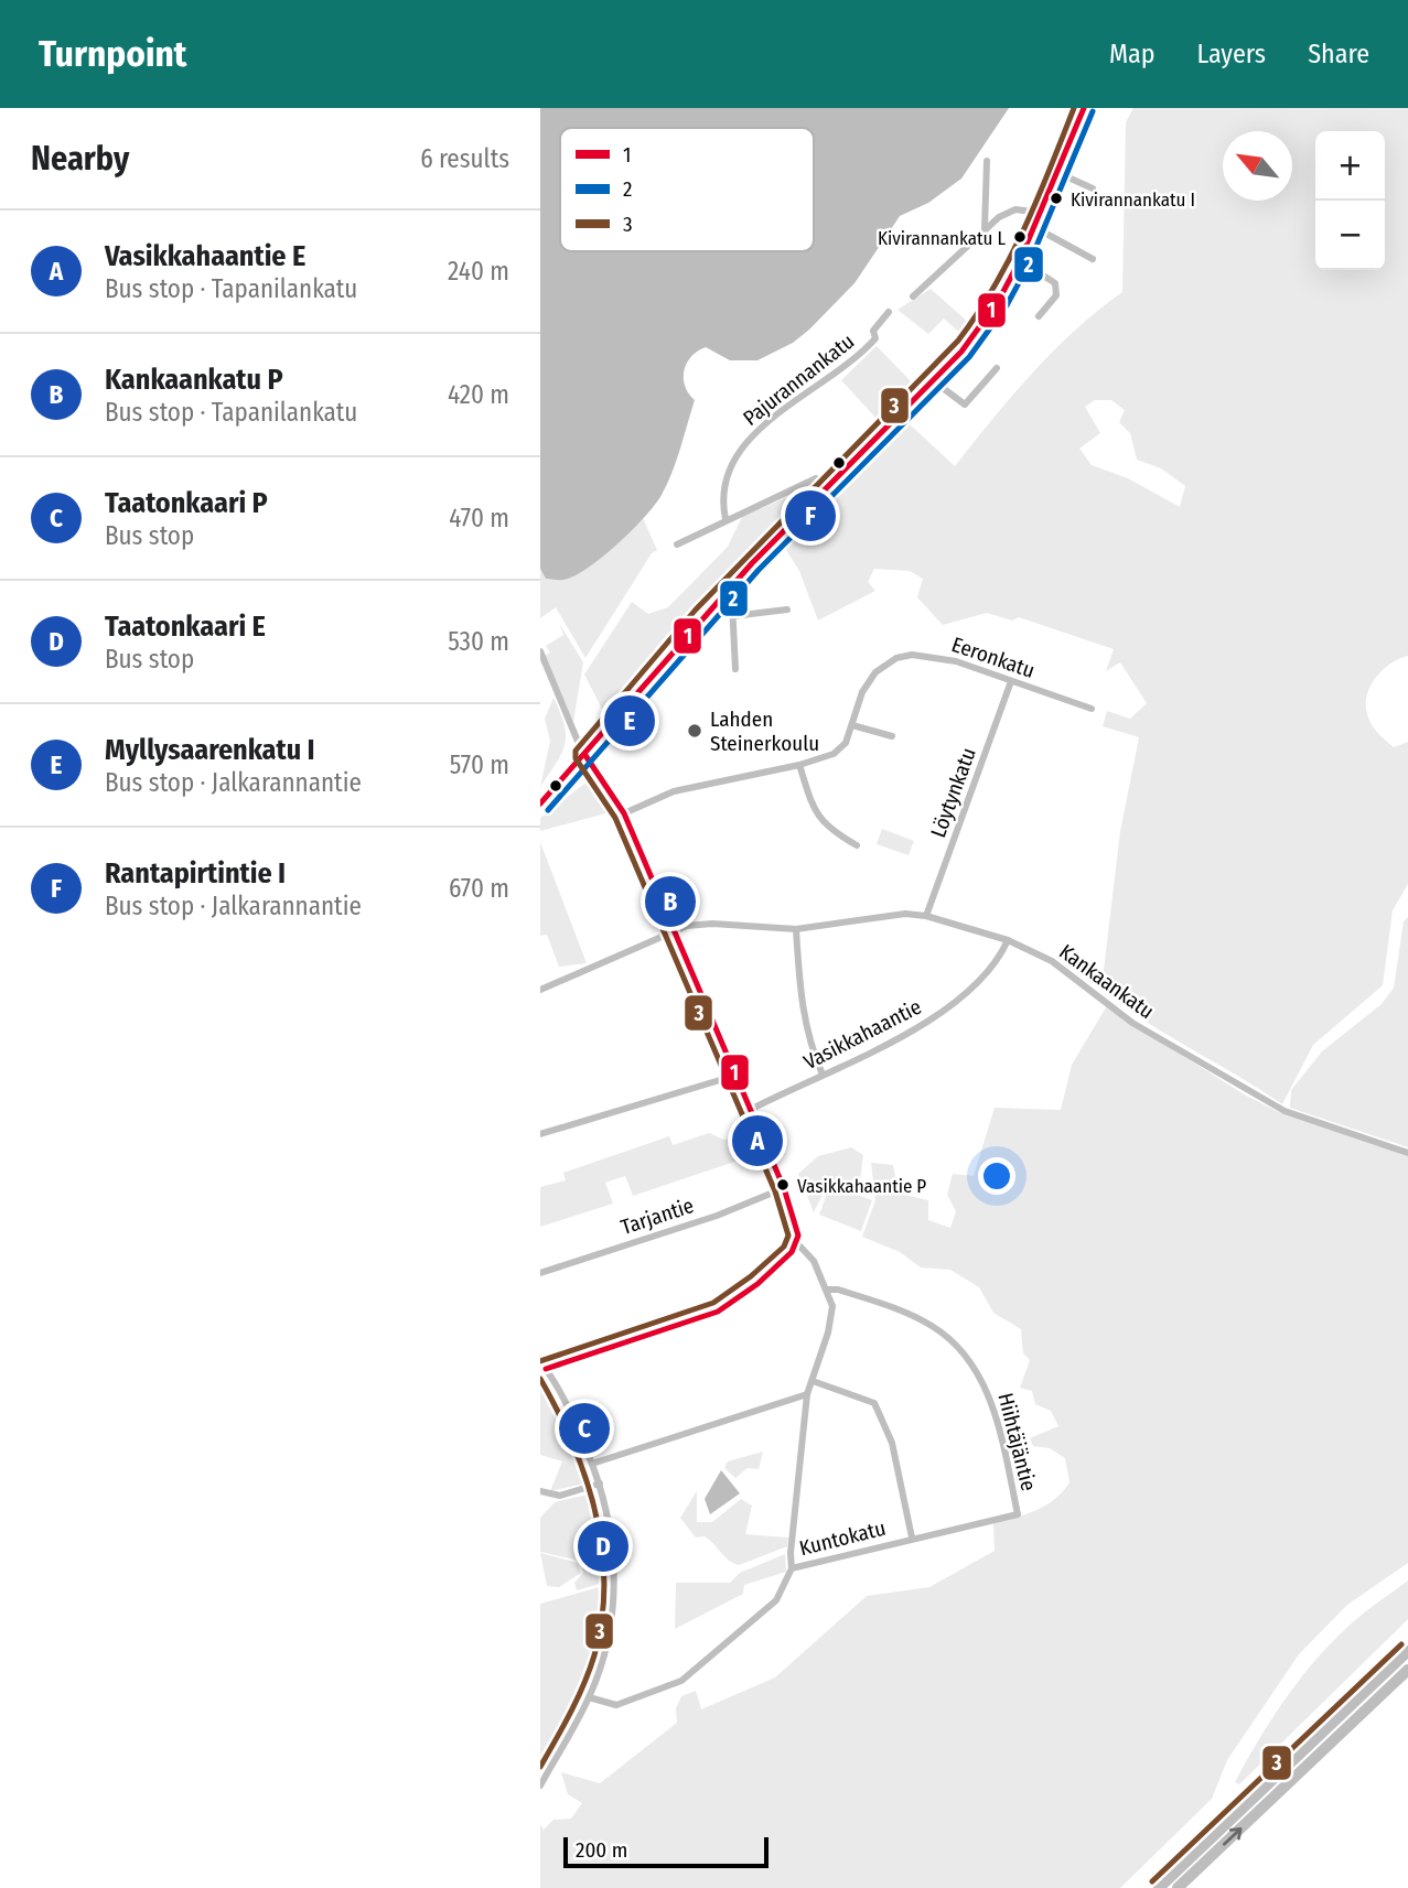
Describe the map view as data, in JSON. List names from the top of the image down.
{
  "streets": {
    "street": [
      "Pajurannankatu",
      "Eeronkatu",
      "Löytynkatu",
      "Kankaankatu",
      "Vasikkahaantie",
      "Tarjantie",
      "Hiihtäjäntie",
      "Kuntokatu"
    ]
  },
  "crossings": [
    ["Eeronkatu", "Löytynkatu"],
    ["Löytynkatu", "Kankaankatu"],
    ["Kankaankatu", "Vasikkahaantie"],
    ["Hiihtäjäntie", "Kuntokatu"]
  ],
  "places": [
    "Kivirannankatu I",
    "Kivirannankatu L",
    "Lahden Steinerkoulu",
    "Vasikkahaantie P"
  ],
  "lines": ["transit line 1", "transit line 3", "transit line 2"],
  "legend": ["1", "2", "3"],
  "scale_bar": "200 m",
  "north": "top left",
  "page": {
    "header": "Turnpoint",
    "nav": ["Map", "Layers", "Share"],
    "heading": ["Nearby", "6 results"],
    "map_buttons": ["+", "−"],
    "list": [
      {
        "mark": "A",
        "name": "Vasikkahaantie E",
        "note": "Bus stop · Tapanilankatu",
        "value": "240 m"
      },
      {
        "mark": "B",
        "name": "Kankaankatu P",
        "note": "Bus stop · Tapanilankatu",
        "value": "420 m"
      },
      {
        "mark": "C",
        "name": "Taatonkaari P",
        "note": "Bus stop",
        "value": "470 m"
      },
      {
        "mark": "D",
        "name": "Taatonkaari E",
        "note": "Bus stop",
        "value": "530 m"
      },
      {
        "mark": "E",
        "name": "Myllysaarenkatu I",
        "note": "Bus stop · Jalkarannantie",
        "value": "570 m"
      },
      {
        "mark": "F",
        "name": "Rantapirtintie I",
        "note": "Bus stop · Jalkarannantie",
        "value": "670 m"
      }
    ],
    "pins": [
      "F",
      "E",
      "B",
      "A",
      "C",
      "D"
    ],
    "scale": "200 m"
  }
}
